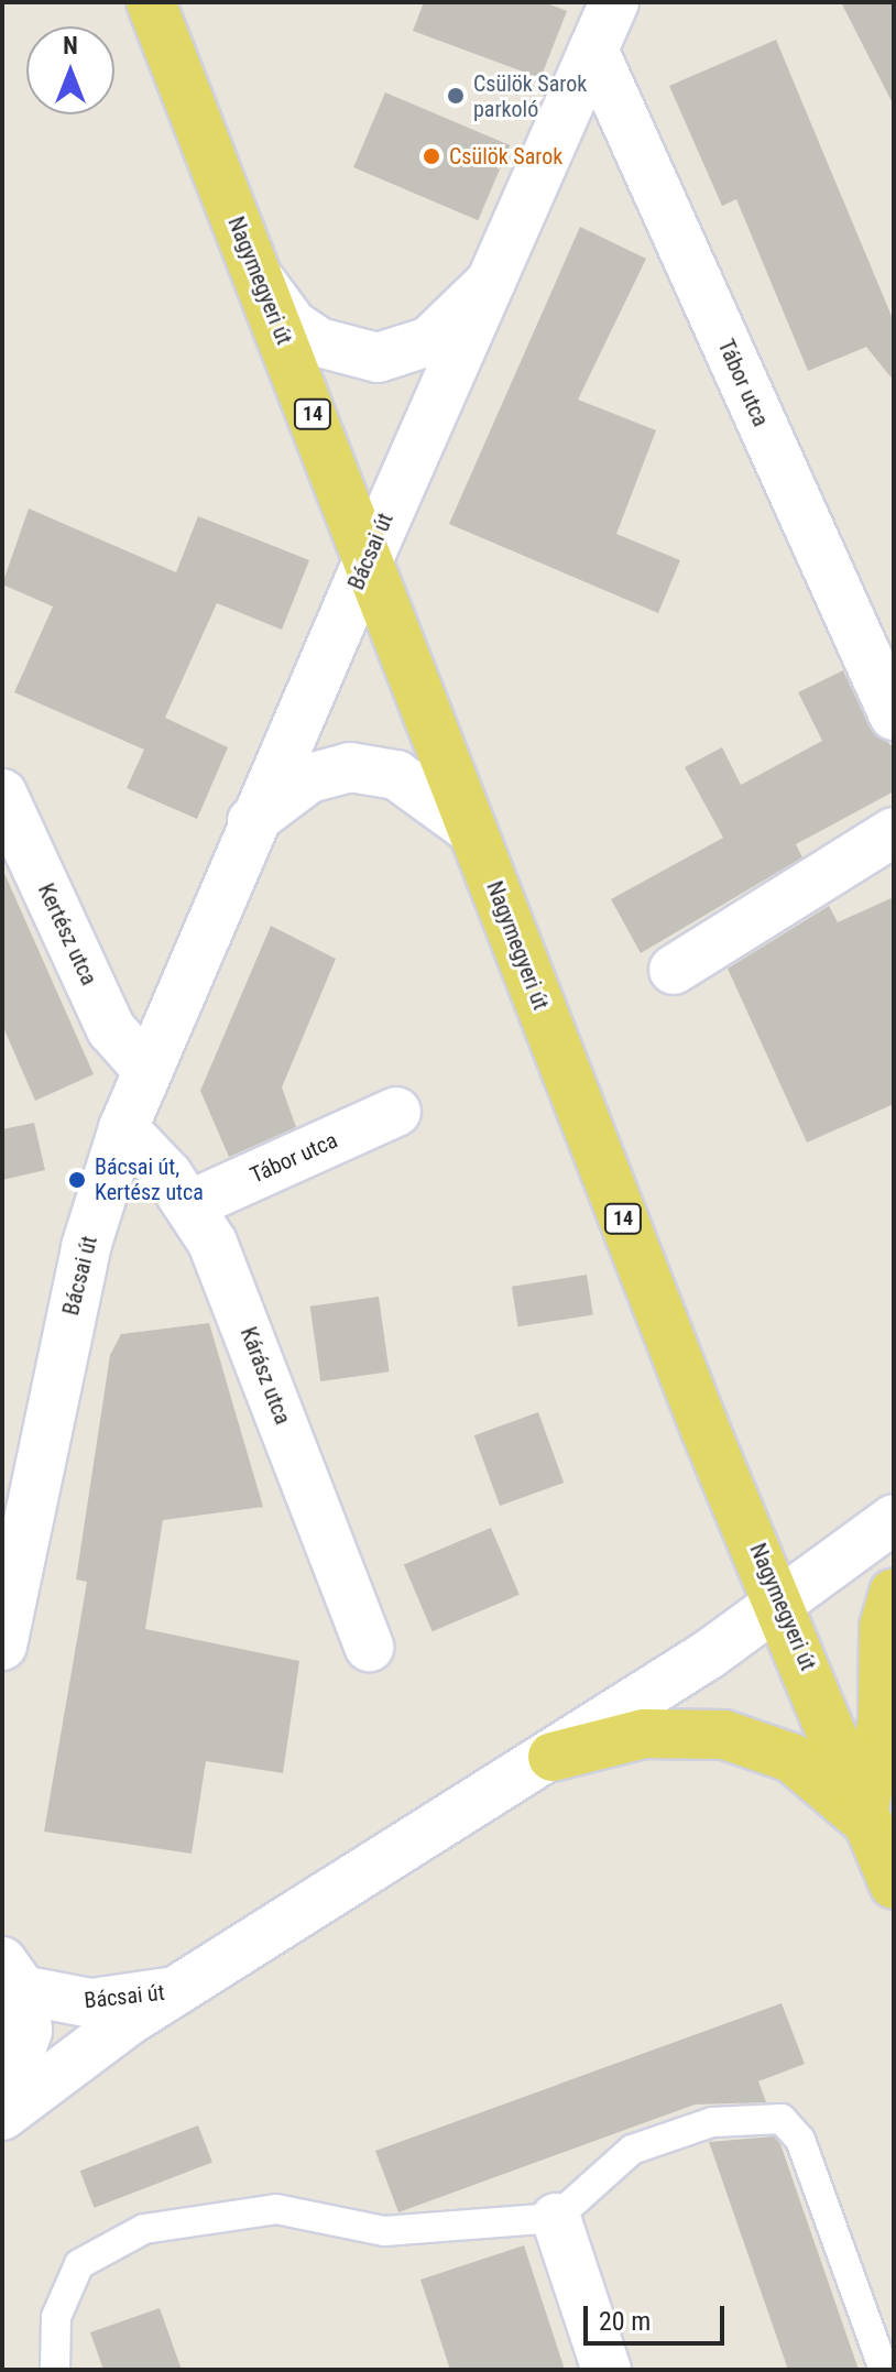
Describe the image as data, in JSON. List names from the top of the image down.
{
  "streets": {
    "main road": ["Nagymegyeri út", "14"],
    "street": [
      "Tábor utca",
      "Bácsai út",
      "Kertész utca",
      "Kárász utca"
    ]
  },
  "crossings": [
    ["Nagymegyeri út", "Bácsai út"],
    ["Tábor utca", "Bácsai út"],
    ["Tábor utca", "Kárász utca"],
    ["Bácsai út", "Kertész utca"],
    ["Bácsai út", "Kárász utca"]
  ],
  "places": ["Csülök Sarok parkoló", "Csülök Sarok", "Bácsai út, Kertész utca"],
  "scale_bar": "20 m",
  "north": "top"
}
